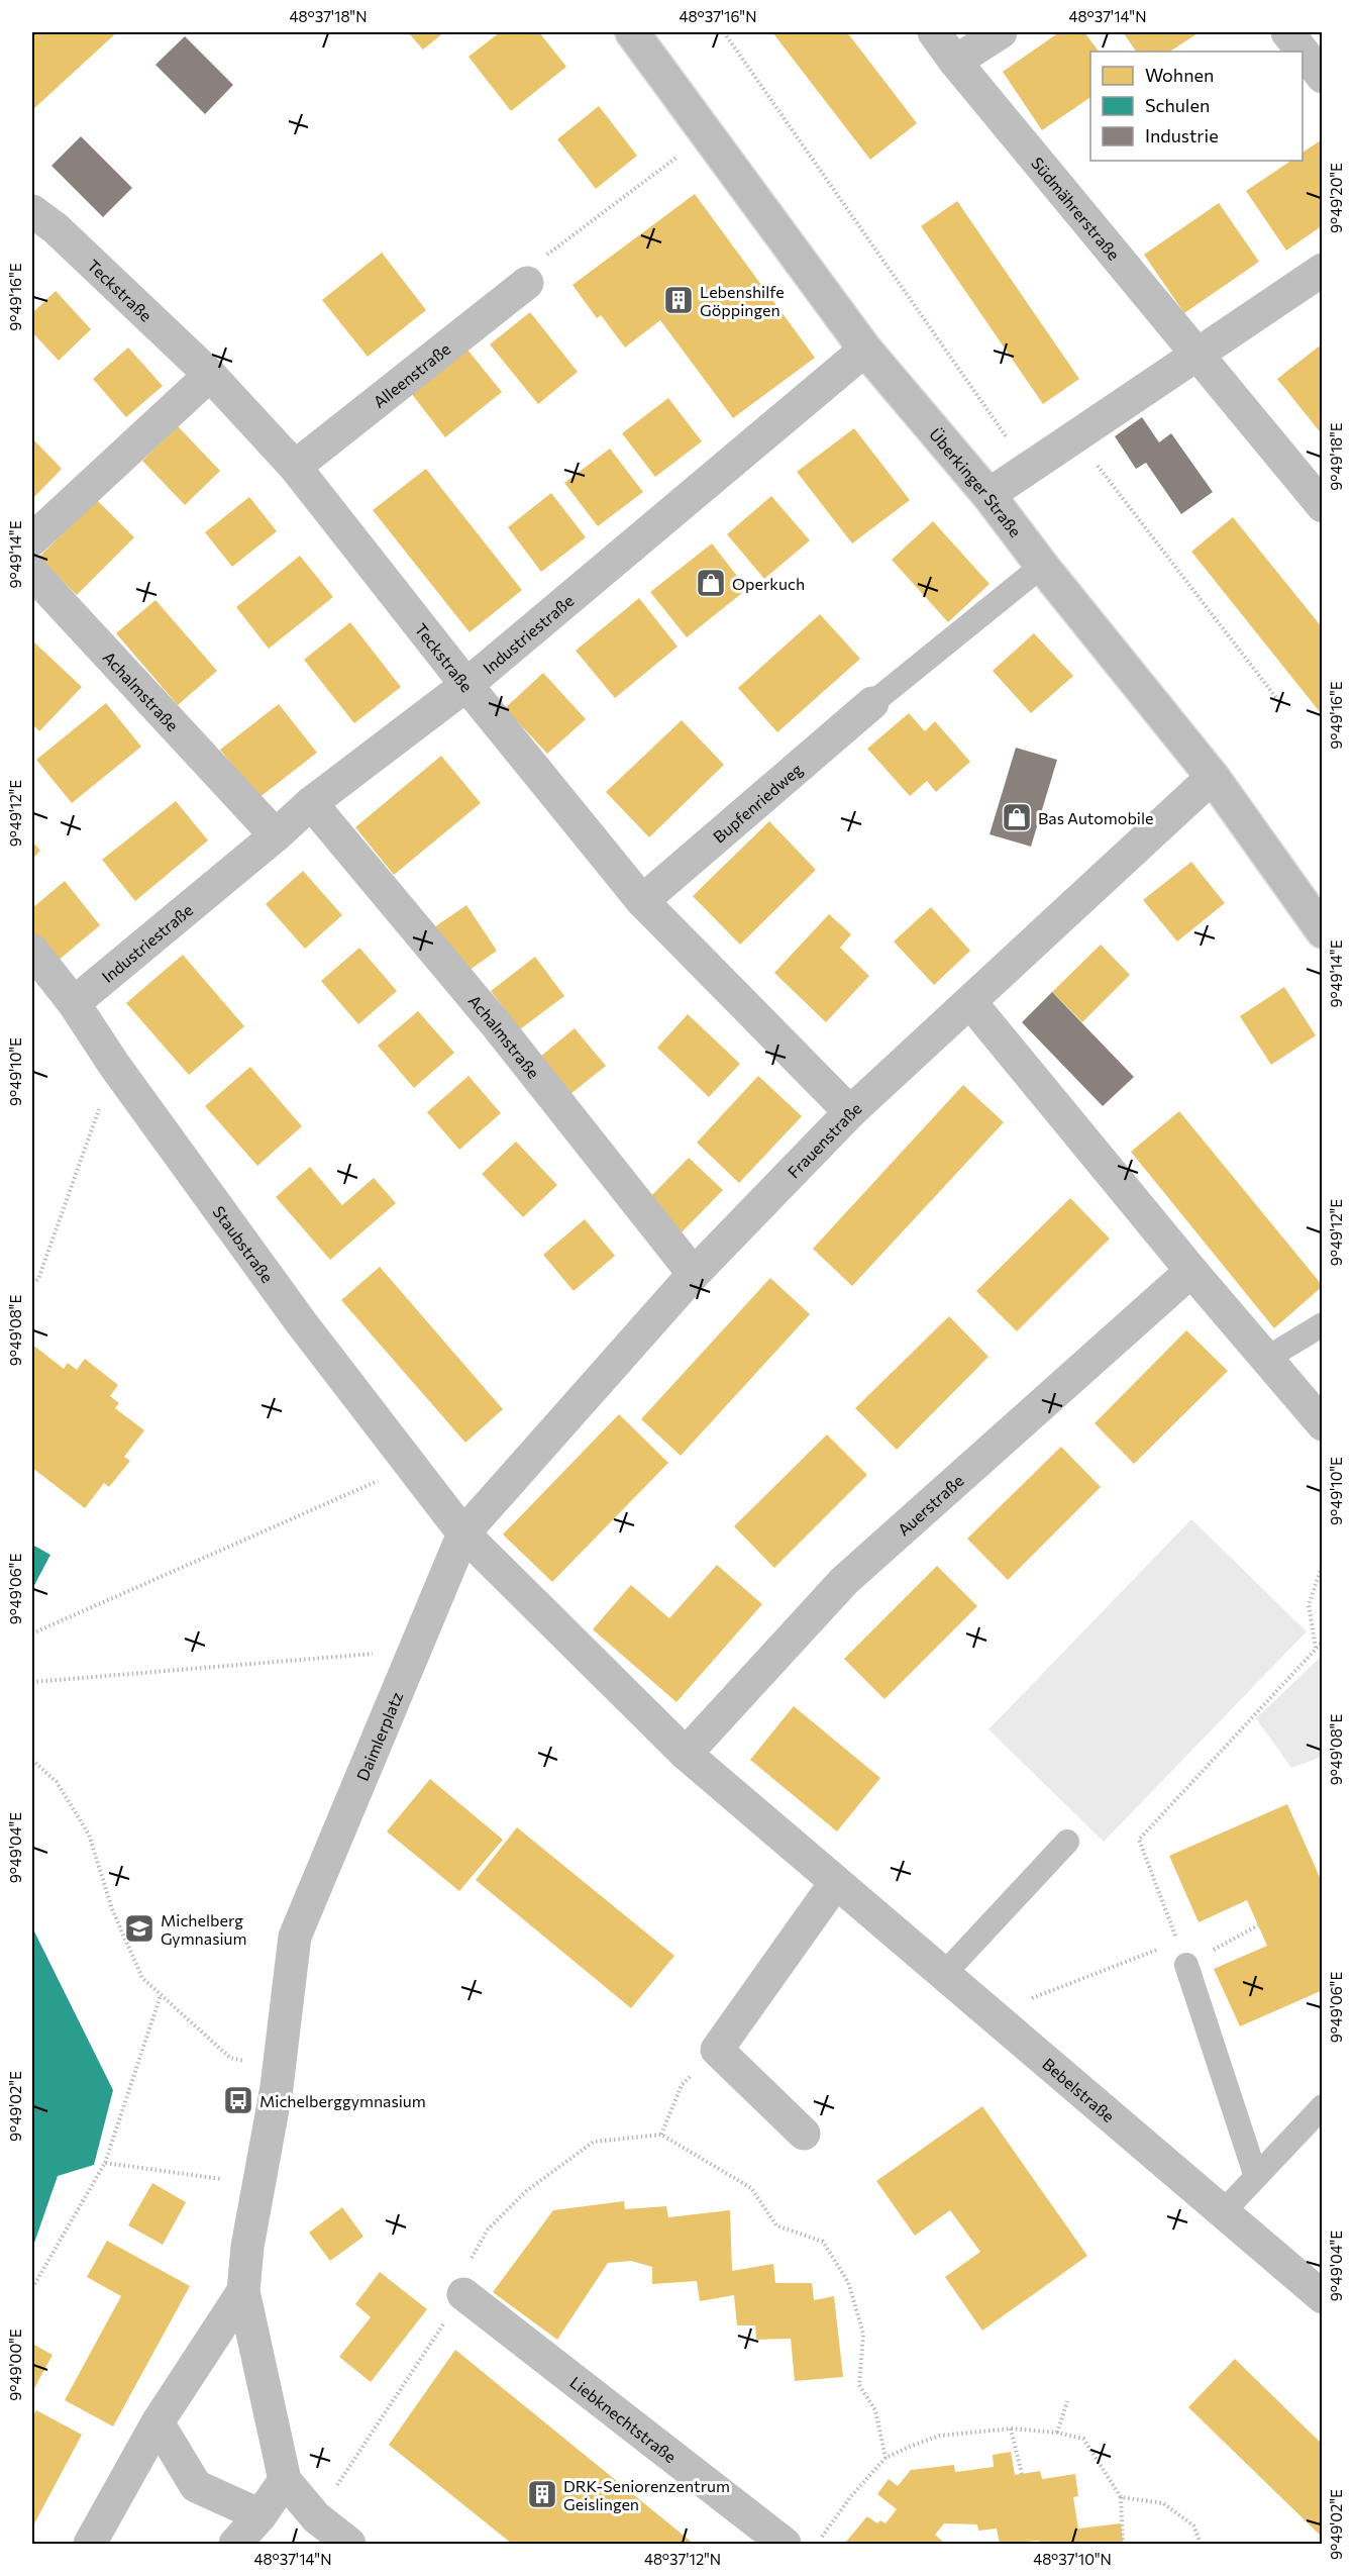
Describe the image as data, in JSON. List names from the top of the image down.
{
  "streets": {
    "main road": ["Überkinger Straße"],
    "street": [
      "Südmährerstraße",
      "Teckstraße",
      "Alleenstraße",
      "Industriestraße",
      "Achalmstraße",
      "Bupfenriedweg",
      "Frauenstraße",
      "Staubstraße",
      "Auerstraße",
      "Daimlerplatz",
      "Bebelstraße",
      "Liebknechtstraße"
    ]
  },
  "crossings": [
    ["Teckstraße", "Alleenstraße"],
    ["Teckstraße", "Industriestraße"],
    ["Teckstraße", "Bupfenriedweg"],
    ["Teckstraße", "Frauenstraße"],
    ["Überkinger Straße", "Industriestraße"],
    ["Überkinger Straße", "Frauenstraße"],
    ["Industriestraße", "Achalmstraße"],
    ["Industriestraße", "Staubstraße"],
    ["Achalmstraße", "Frauenstraße"],
    ["Frauenstraße", "Staubstraße"],
    ["Frauenstraße", "Daimlerplatz"],
    ["Staubstraße", "Daimlerplatz"],
    ["Auerstraße", "Bebelstraße"]
  ],
  "places": {
    "building": ["Lebenshilfe Göppingen", "DRK-Seniorenzentrum Geislingen"],
    "shop": ["Operkuch", "Bas Automobile"],
    "school or university": ["Michelberg Gymnasium"],
    "bus stop": ["Michelberggymnasium"]
  },
  "legend": ["Wohnen", "Schulen", "Industrie"],
  "coordinates": [
    "48°37'18\"N",
    "48°37'16\"N",
    "48°37'14\"N",
    "9°49'20\"E",
    "9°49'16\"E",
    "9°49'18\"E",
    "9°49'14\"E",
    "9°49'12\"E",
    "9°49'10\"E",
    "9°49'08\"E",
    "9°49'06\"E",
    "9°49'04\"E",
    "9°49'02\"E",
    "9°49'00\"E",
    "48°37'12\"N",
    "48°37'10\"N"
  ]
}
